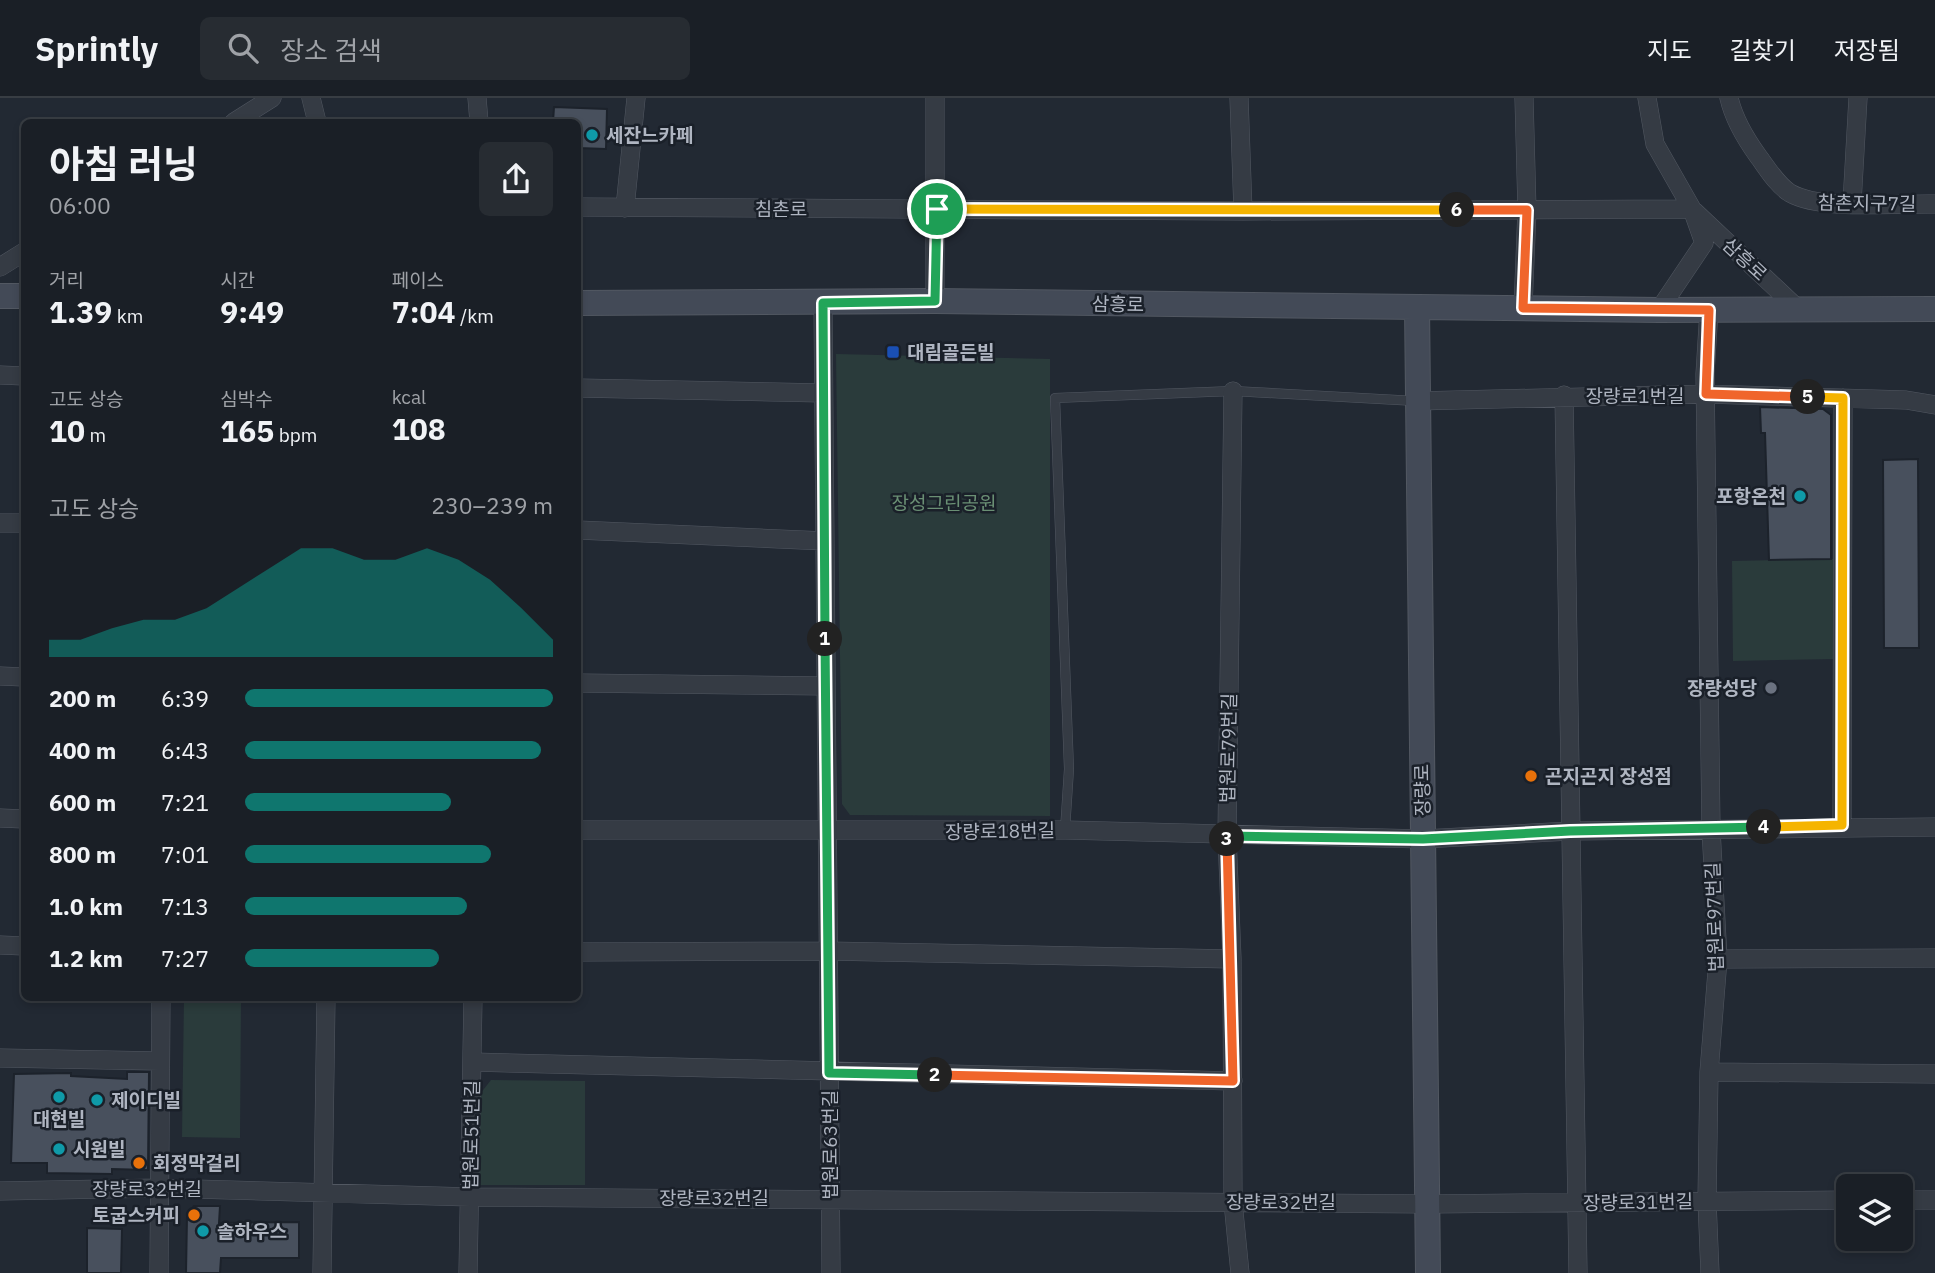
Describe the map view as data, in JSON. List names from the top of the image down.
{
  "streets": {
    "main road": ["삼흥로", "장량로"],
    "street": [
      "참촌지구7길",
      "침촌로",
      "장량로1번길",
      "법원로79번길",
      "장량로18번길",
      "법원로97번길",
      "법원로51번길",
      "법원로63번길",
      "장량로32번길",
      "장량로31번길"
    ]
  },
  "crossings": [
    ["침촌로", "삼흥로"],
    ["삼흥로", "장량로"],
    ["삼흥로", "법원로97번길"],
    ["삼흥로", "법원로63번길"],
    ["장량로1번길", "장량로"],
    ["장량로1번길", "법원로97번길"],
    ["법원로79번길", "장량로18번길"],
    ["법원로79번길", "장량로32번길"],
    ["장량로", "장량로18번길"],
    ["장량로", "장량로32번길"],
    ["장량로", "장량로31번길"],
    ["장량로18번길", "법원로97번길"],
    ["장량로18번길", "법원로63번길"],
    ["법원로97번길", "장량로31번길"],
    ["법원로51번길", "장량로32번길"],
    ["법원로63번길", "장량로32번길"],
    ["장량로32번길", "장량로31번길"]
  ],
  "parks": ["장성그린공원"],
  "places": {
    "other": [
      "세잔느카페",
      "포항온천",
      "장량성당",
      "곤지곤지 장성점",
      "대현빌",
      "제이디빌",
      "시원빌",
      "회정막걸리",
      "토굽스커피",
      "솔하우스"
    ],
    "transit": ["대림골든빌"]
  },
  "page": {
    "header": "Sprintly",
    "search": "장소 검색",
    "nav": ["지도", "길찾기", "저장됨"],
    "heading": ["아침 러닝", "06:00"],
    "pins": [
      "6",
      "5",
      "1",
      "4",
      "3",
      "2"
    ],
    "stats": [
      ["거리", "1.39 km"],
      ["시간", "9:49"],
      ["페이스", "7:04 /km"],
      ["고도 상승", "10 m"],
      ["심박수", "165 bpm"],
      ["kcal", "108"]
    ],
    "chart": ["고도 상승", "230–239 m"],
    "list": [
      {
        "name": "200 m",
        "note": "6:39"
      },
      {
        "name": "400 m",
        "note": "6:43"
      },
      {
        "name": "600 m",
        "note": "7:21"
      },
      {
        "name": "800 m",
        "note": "7:01"
      },
      {
        "name": "1.0 km",
        "note": "7:13"
      },
      {
        "name": "1.2 km",
        "note": "7:27"
      }
    ]
  }
}
